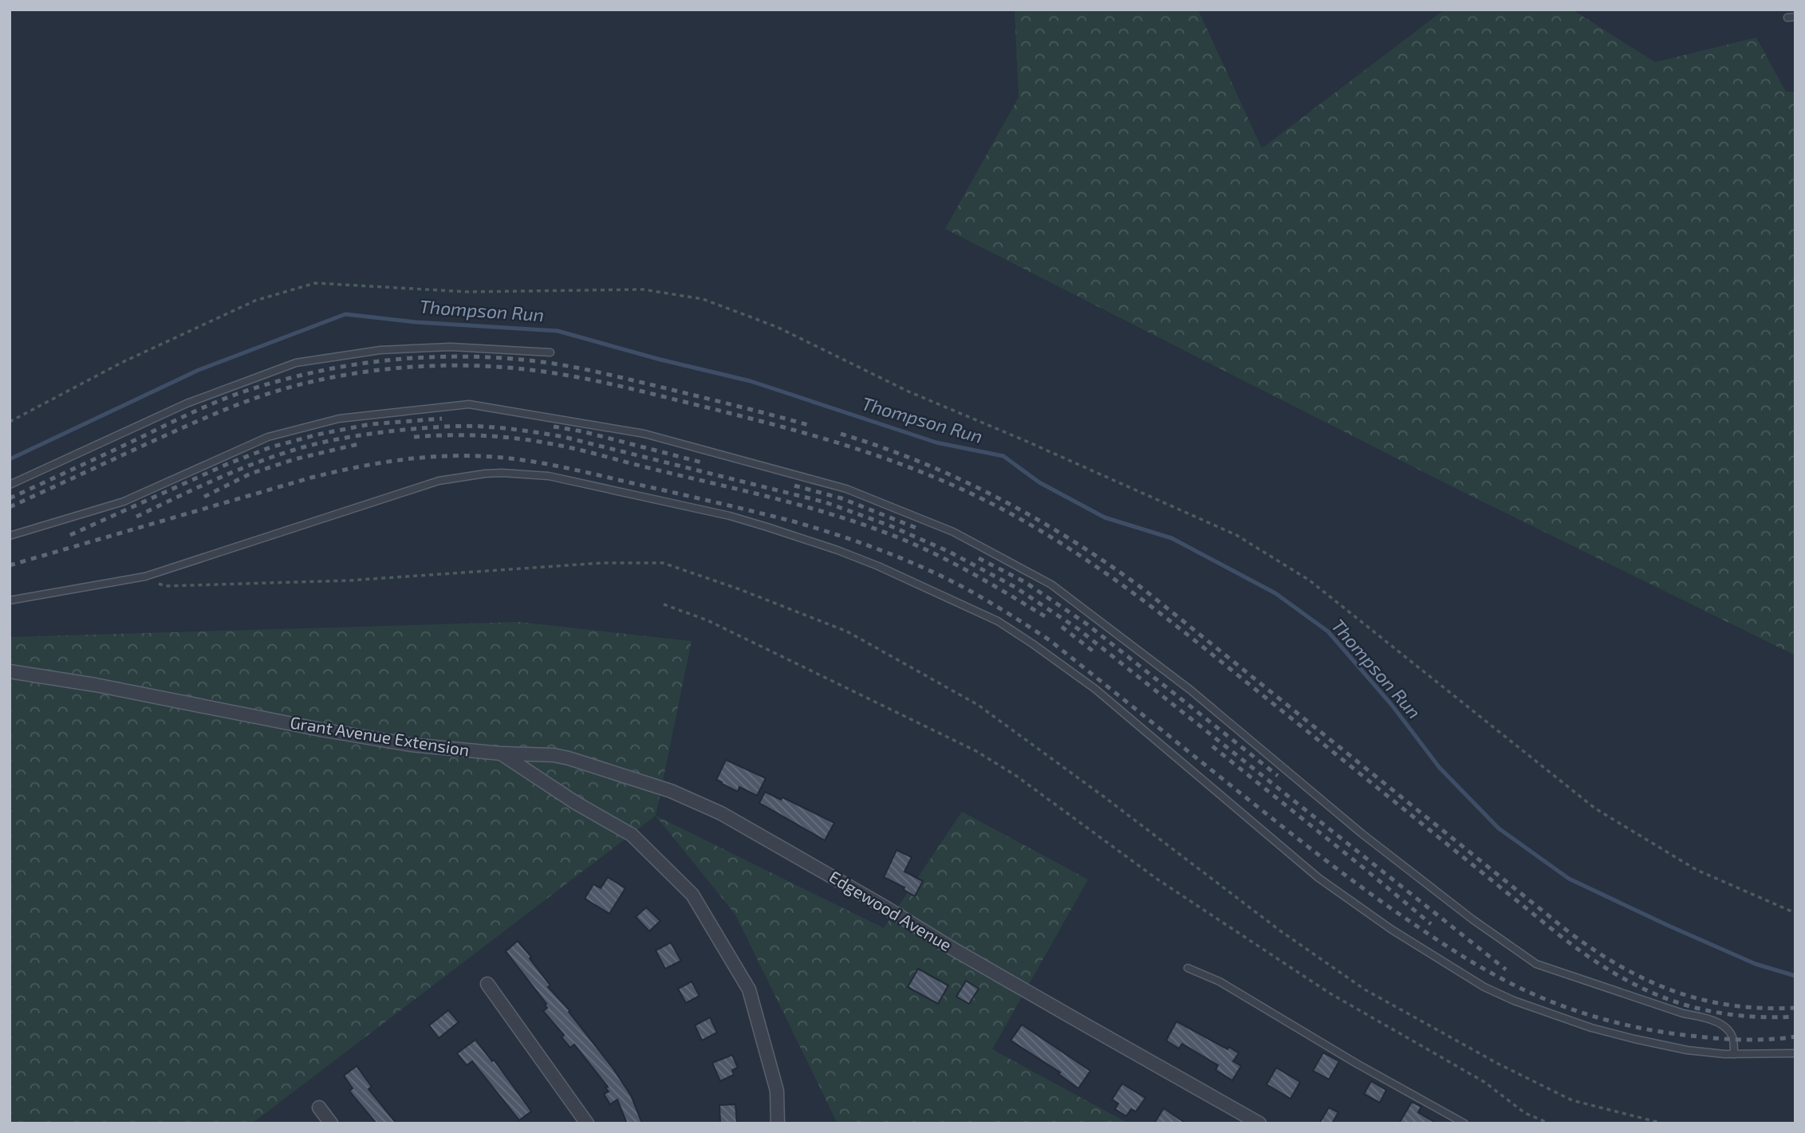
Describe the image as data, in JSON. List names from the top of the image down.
{
  "streets": {
    "street": ["Grant Avenue Extension", "Edgewood Avenue"]
  },
  "crossings": [
    ["Grant Avenue Extension", "Edgewood Avenue"]
  ],
  "water": ["Thompson Run"]
}
